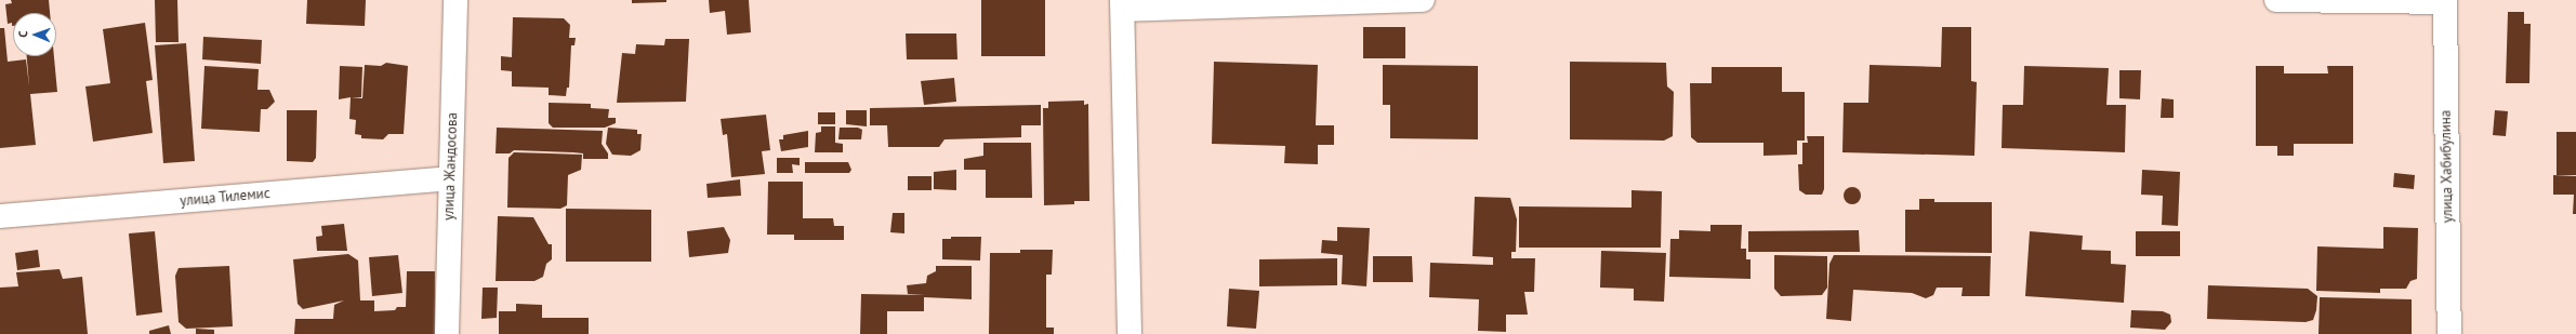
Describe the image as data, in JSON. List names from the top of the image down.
{
  "streets": {
    "street": ["улица Жандосова", "улица Хабибулина", "улица Тилемис"]
  },
  "crossings": [
    ["улица Жандосова", "улица Тилемис"]
  ],
  "north": "left"
}
